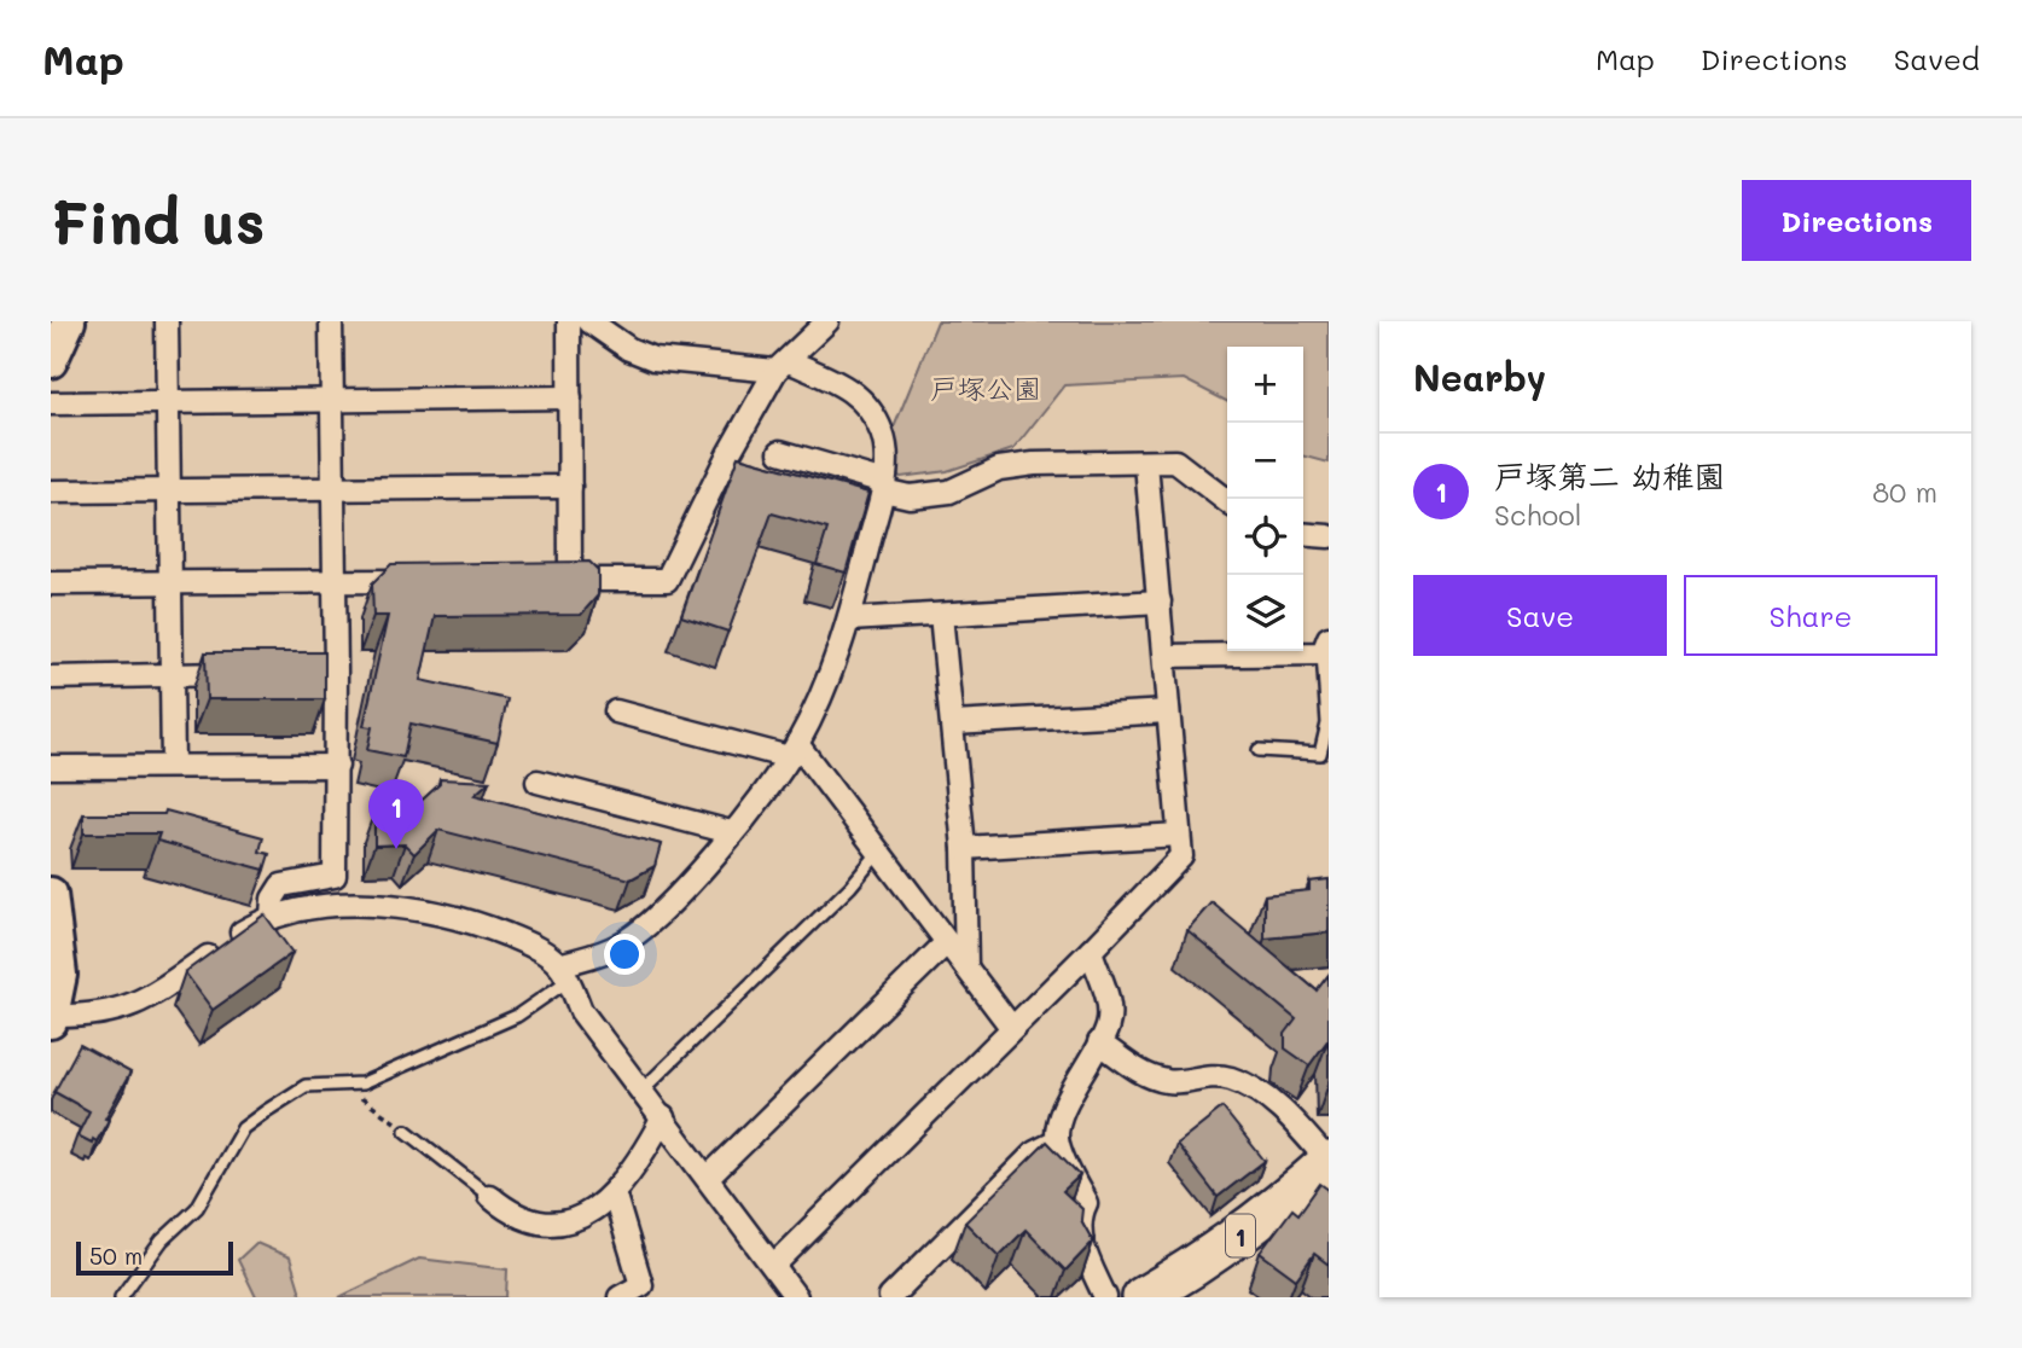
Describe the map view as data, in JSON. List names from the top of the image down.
{
  "streets": {
    "highway": ["1"]
  },
  "parks": ["戸塚公園"],
  "scale_bar": "50 m",
  "page": {
    "header": "Map",
    "nav": ["Map", "Directions", "Saved"],
    "buttons": [
      "Directions",
      ["Save", "Share"]
    ],
    "title": "Find us",
    "heading": "Nearby",
    "map_buttons": ["+", "−"],
    "list": [
      {
        "mark": "1",
        "name": "戸塚第二 幼稚園",
        "note": "School",
        "value": "80 m"
      }
    ],
    "pins": "1",
    "scale": "50 m"
  }
}
